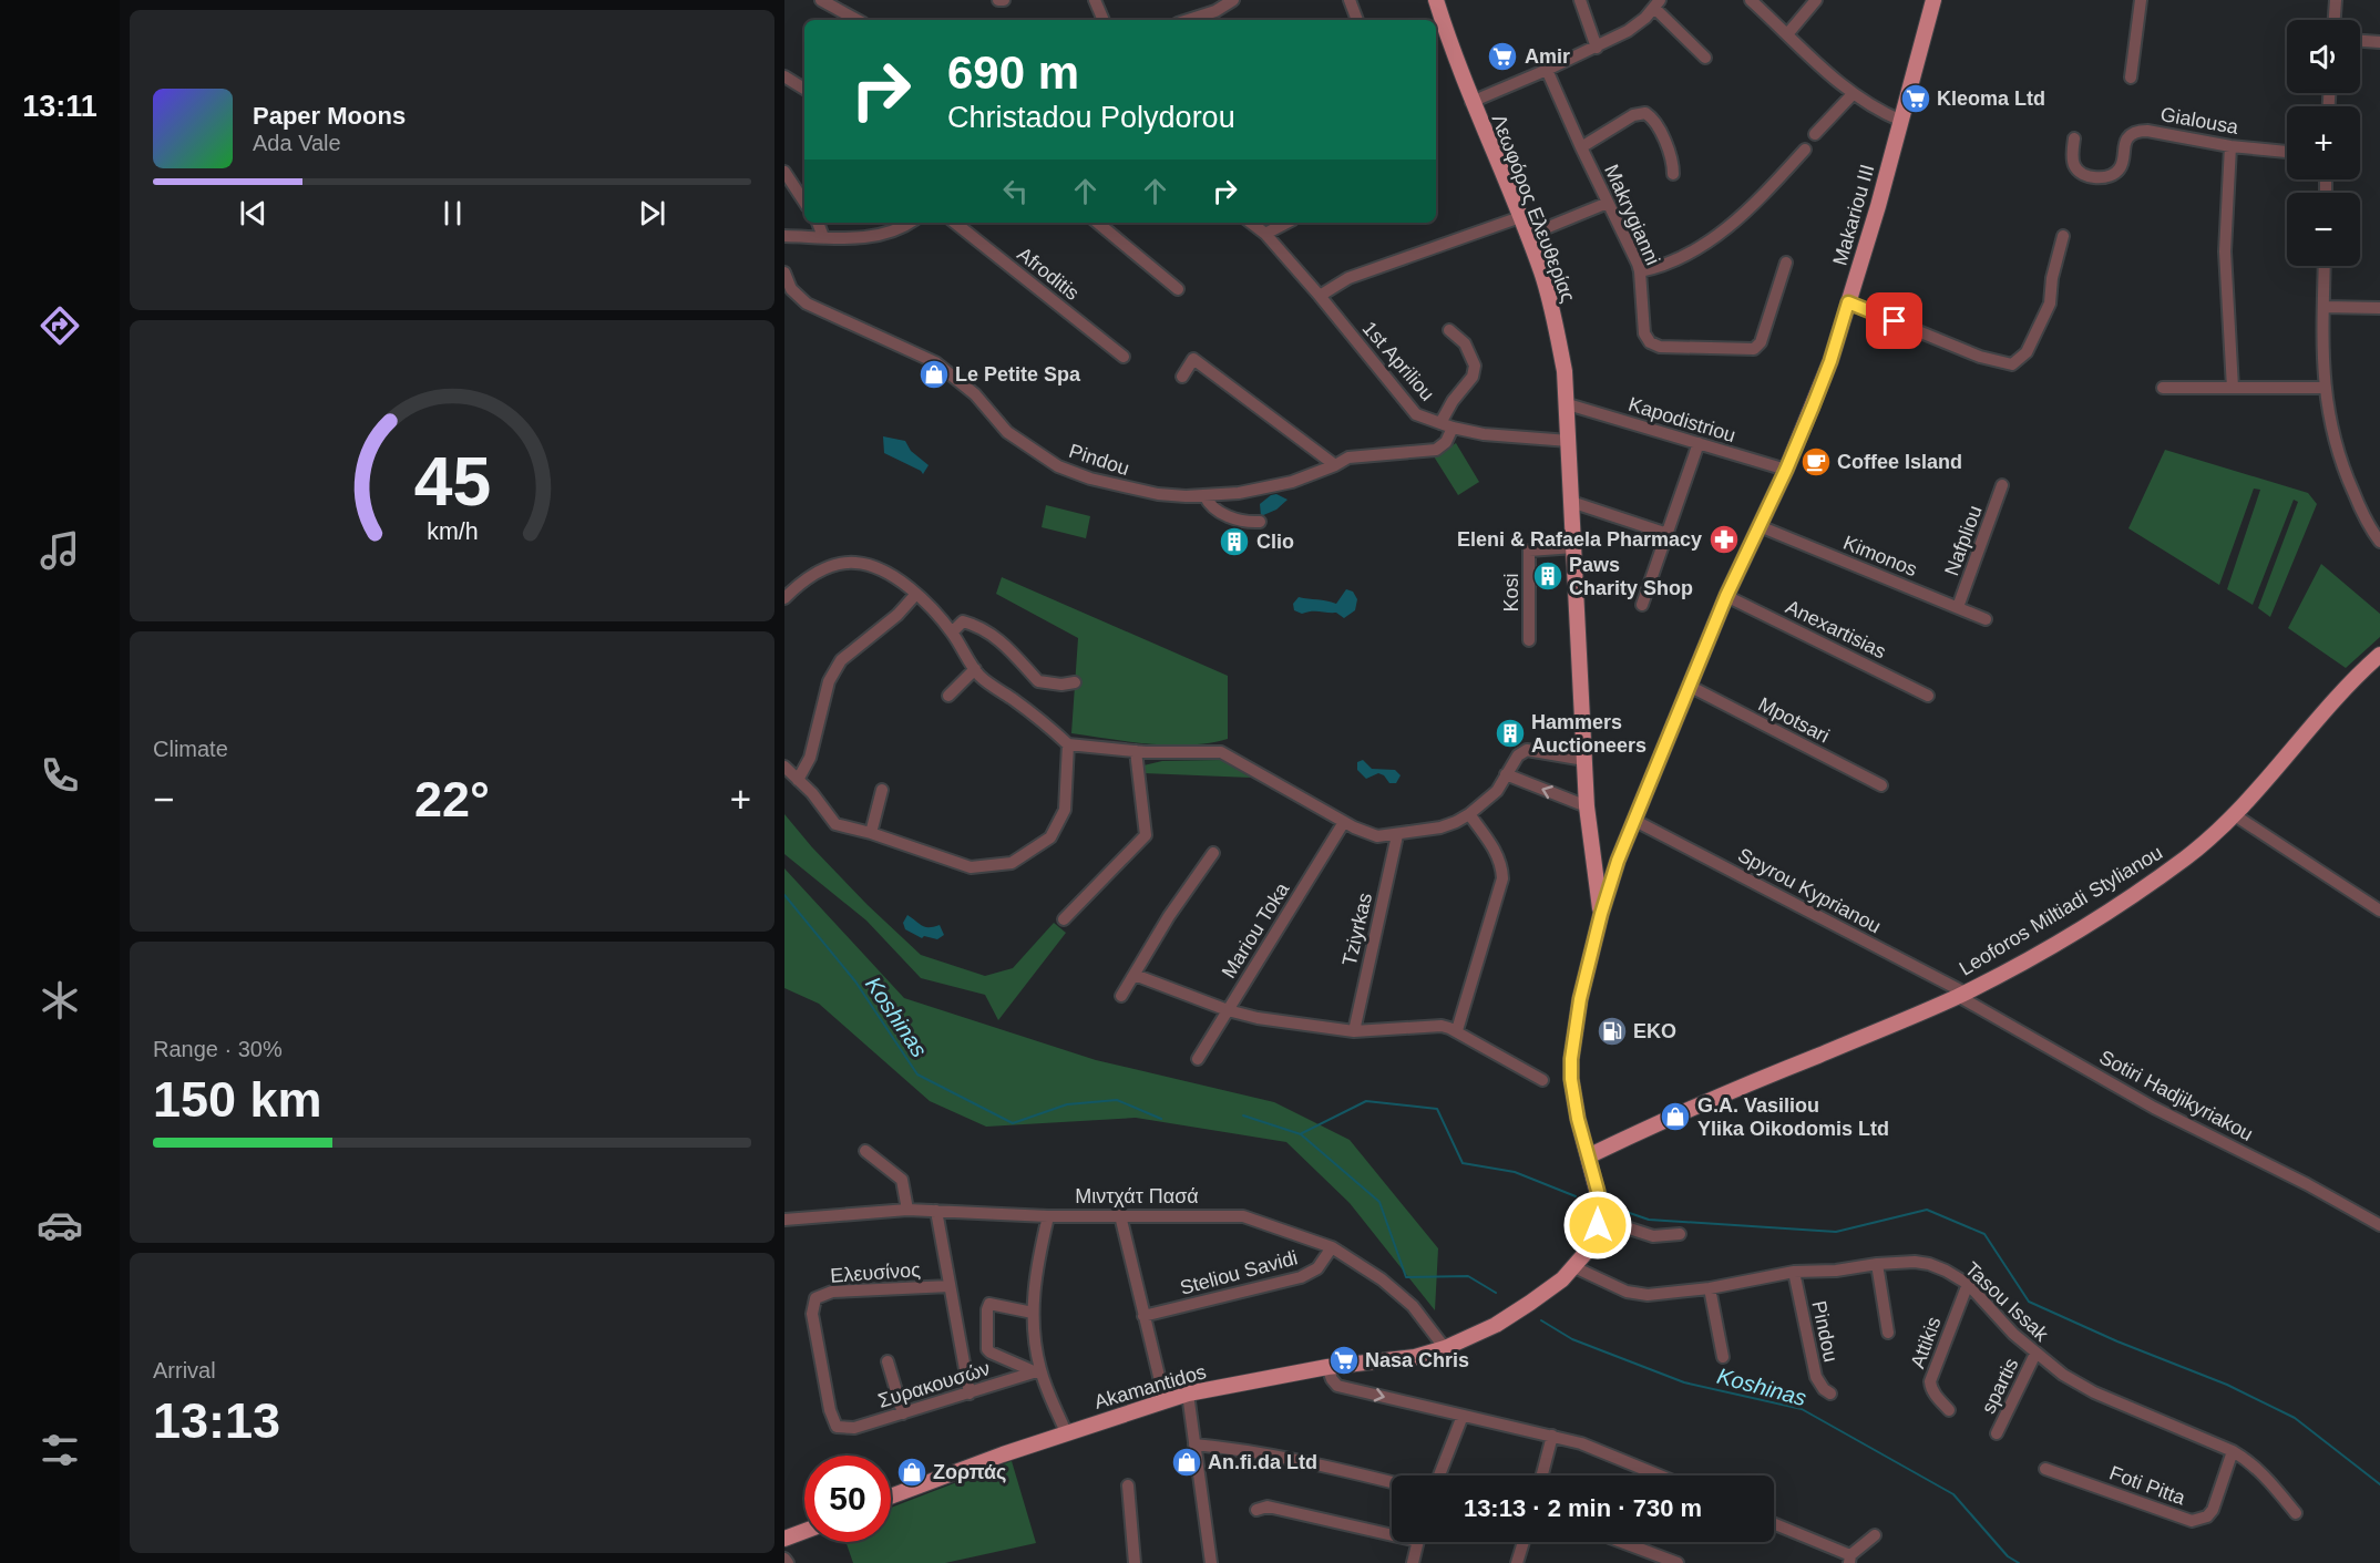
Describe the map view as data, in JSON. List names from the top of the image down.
{
  "streets": {
    "main road": [
      "Λεωφόρος Ελευθερίας",
      "Makariou III",
      "Leoforos Miltiadi Stylianou",
      "Akamantidos"
    ],
    "street": [
      "Gialousa",
      "Makrygianni",
      "Afroditis",
      "1st Apriliou",
      "Kapodistriou",
      "Pindou",
      "Nafpliou",
      "Kimonos",
      "Kosi",
      "Anexartisias",
      "Mpotsari",
      "Spyrou Kyprianou",
      "Tziyrkas",
      "Mariou Toka",
      "Sotiri Hadjikyriakou",
      "Μιντχάτ Πασά",
      "Ελευσίνος",
      "Steliou Savidi",
      "Tasou Issak",
      "Attikis",
      "Συρακουσών",
      "spartis",
      "Foti Pitta"
    ]
  },
  "crossings": [
    ["Λεωφόρος Ελευθερίας", "Makariou III"],
    ["Λεωφόρος Ελευθερίας", "1st Apriliou"],
    ["Λεωφόρος Ελευθερίας", "Kapodistriou"],
    ["Λεωφόρος Ελευθερίας", "Kosi"],
    ["Makariou III", "Kapodistriou"],
    ["Makariou III", "Kimonos"],
    ["Makariou III", "Anexartisias"],
    ["Makariou III", "Mpotsari"],
    ["Makariou III", "Spyrou Kyprianou"],
    ["Makariou III", "Leoforos Miltiadi Stylianou"],
    ["Makariou III", "Μιντχάτ Πασά"],
    ["Makariou III", "Tasou Issak"],
    ["Makariou III", "Akamantidos"],
    ["1st Apriliou", "Pindou"],
    ["Pindou", "Tasou Issak"],
    ["Nafpliou", "Kimonos"],
    ["Spyrou Kyprianou", "Leoforos Miltiadi Stylianou"],
    ["Spyrou Kyprianou", "Sotiri Hadjikyriakou"],
    ["Leoforos Miltiadi Stylianou", "Sotiri Hadjikyriakou"],
    ["Μιντχάτ Πασά", "Steliou Savidi"],
    ["Μιντχάτ Πασά", "Akamantidos"],
    ["Ελευσίνος", "Συρακουσών"],
    ["Tasou Issak", "Attikis"],
    ["Tasou Issak", "spartis"],
    ["Tasou Issak", "Foti Pitta"]
  ],
  "water": ["Koshinas"],
  "places": {
    "supermarket": ["Amir", "Kleoma Ltd", "Nasa Chris"],
    "shop": [
      "Le Petite Spa",
      "G.A. Vasiliou Ylika Oikodomis Ltd",
      "An.fi.da Ltd",
      "Ζορπάς"
    ],
    "cafe": ["Coffee Island"],
    "pharmacy": ["Eleni & Rafaela Pharmacy"],
    "building": ["Clio", "Paws Charity Shop", "Hammers Auctioneers"],
    "fuel station": ["EKO"]
  },
  "page": {
    "tabs": "13:11",
    "map_buttons": ["+", "−"],
    "turn": ["690 m", "Christadou Polydorou"],
    "song": ["Paper Moons", "Ada Vale"],
    "tile": [
      "Climate",
      ["Range · 30%", "150 km"],
      ["Arrival", "13:13"]
    ],
    "heat": ["−", "22°", "+"],
    "limit": "50",
    "trip": "13:13 · 2 min · 730 m",
    "gauge": ["45", "km/h"]
  }
}
